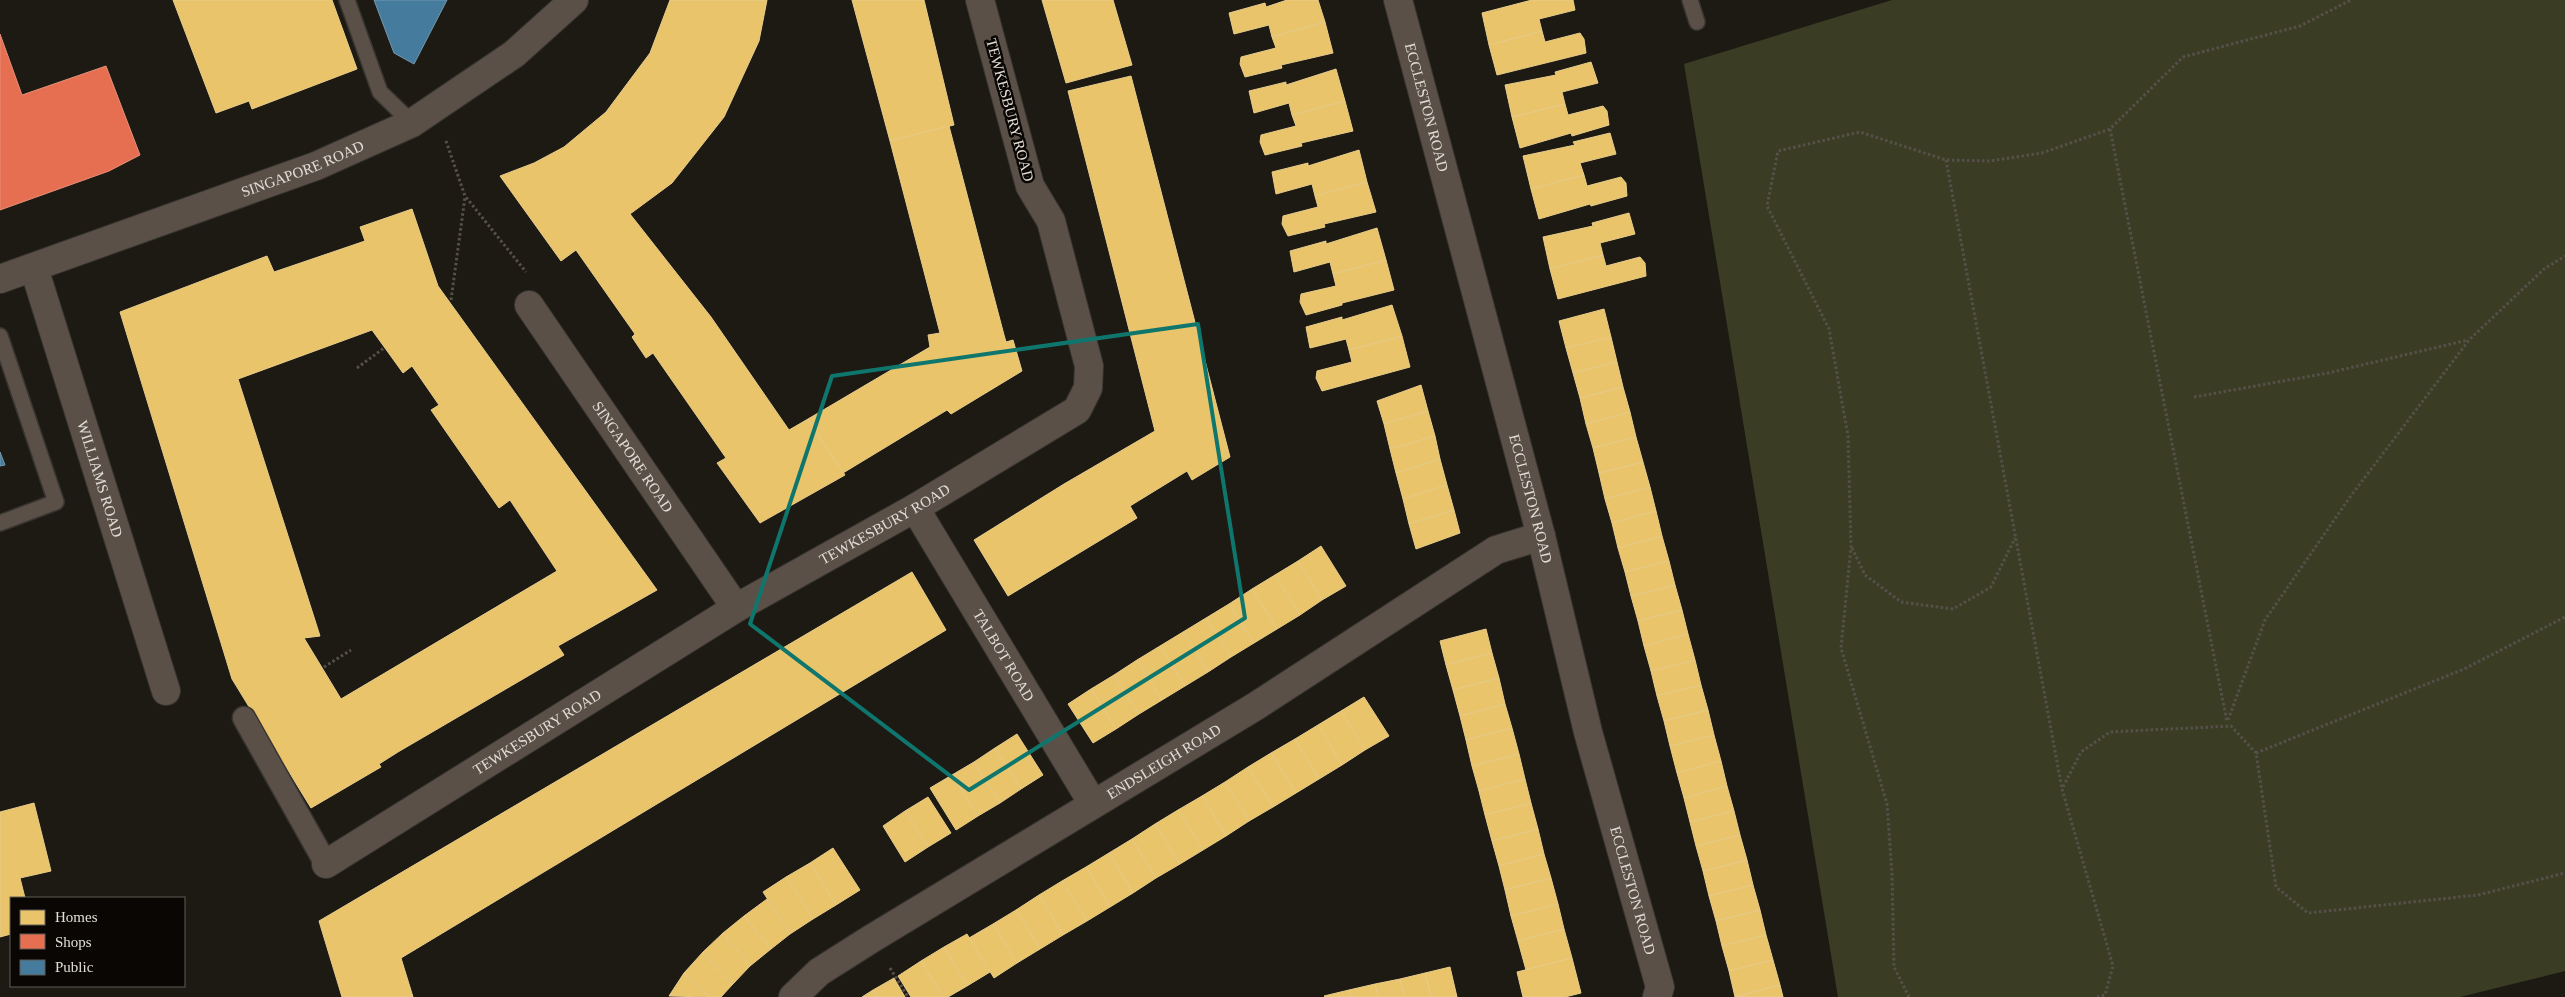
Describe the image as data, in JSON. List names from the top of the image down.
{
  "streets": {
    "street": [
      "ECCLESTON ROAD",
      "TEWKESBURY ROAD",
      "SINGAPORE ROAD",
      "WILLIAMS ROAD",
      "TALBOT ROAD",
      "ENDSLEIGH ROAD"
    ]
  },
  "crossings": [
    ["ECCLESTON ROAD", "ENDSLEIGH ROAD"],
    ["TEWKESBURY ROAD", "SINGAPORE ROAD"],
    ["TEWKESBURY ROAD", "TALBOT ROAD"],
    ["SINGAPORE ROAD", "WILLIAMS ROAD"],
    ["TALBOT ROAD", "ENDSLEIGH ROAD"]
  ],
  "legend": ["Homes", "Shops", "Public"]
}
